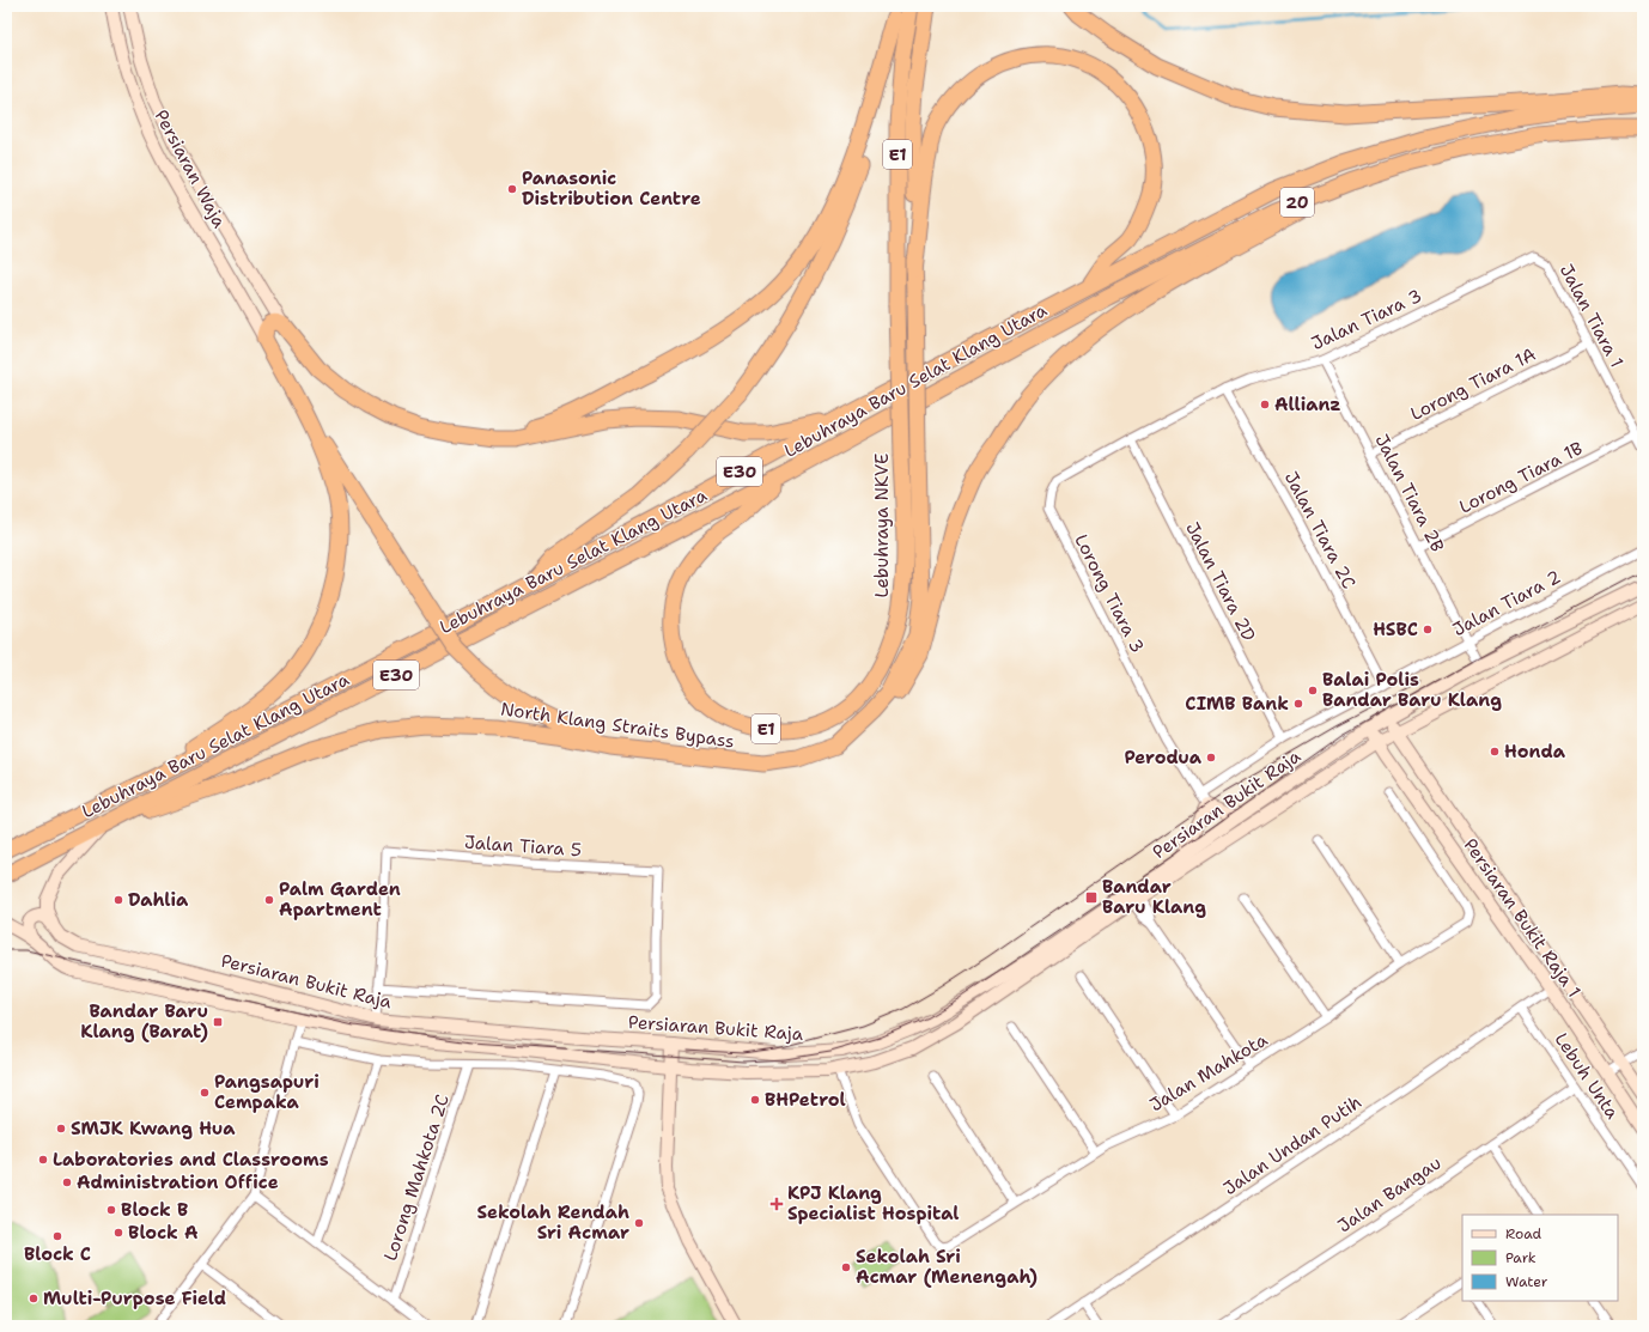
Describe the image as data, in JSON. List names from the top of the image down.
{
  "streets": {
    "highway": [
      "E1",
      "20",
      "Lebuhraya Baru Selat Klang Utara",
      "E30",
      "Lebuhraya NKVE",
      "North Klang Straits Bypass"
    ],
    "main road": ["Persiaran Waja", "Persiaran Bukit Raja", "Persiaran Bukit Raja 1"],
    "street": [
      "Jalan Tiara 1",
      "Jalan Tiara 3",
      "Lorong Tiara 1A",
      "Lorong Tiara 1B",
      "Jalan Tiara 2B",
      "Jalan Tiara 2C",
      "Jalan Tiara 2D",
      "Lorong Tiara 3",
      "Jalan Tiara 2",
      "Jalan Tiara 5",
      "Jalan Mahkota",
      "Lebuh Unta",
      "Jalan Undan Putih",
      "Lorong Mahkota 2C",
      "Jalan Bangau"
    ]
  },
  "crossings": [
    ["Jalan Tiara 1", "Jalan Tiara 3"],
    ["Jalan Tiara 1", "Lorong Tiara 1A"],
    ["Jalan Tiara 1", "Lorong Tiara 1B"],
    ["Jalan Tiara 3", "Jalan Tiara 2B"],
    ["Jalan Tiara 3", "Jalan Tiara 2C"],
    ["Jalan Tiara 3", "Jalan Tiara 2D"],
    ["Jalan Tiara 3", "Lorong Tiara 3"],
    ["Lebuhraya Baru Selat Klang Utara", "Lebuhraya NKVE"],
    ["Lebuhraya Baru Selat Klang Utara", "North Klang Straits Bypass"],
    ["Lorong Tiara 1A", "Jalan Tiara 2B"],
    ["E30", "North Klang Straits Bypass"],
    ["Lorong Tiara 1B", "Jalan Tiara 2B"],
    ["Jalan Tiara 2B", "Jalan Tiara 2"],
    ["Jalan Tiara 2B", "Persiaran Bukit Raja"],
    ["Jalan Tiara 2C", "Jalan Tiara 2"],
    ["Jalan Tiara 2D", "Lorong Tiara 3"],
    ["Jalan Tiara 2D", "Jalan Tiara 2"],
    ["Lorong Tiara 3", "Jalan Tiara 2"],
    ["Persiaran Bukit Raja", "Persiaran Bukit Raja 1"],
    ["Persiaran Bukit Raja", "Jalan Mahkota"],
    ["Persiaran Bukit Raja 1", "Jalan Undan Putih"],
    ["Lebuh Unta", "Jalan Undan Putih"],
    ["Lebuh Unta", "Jalan Bangau"]
  ],
  "places": {
    "other": [
      "Panasonic Distribution Centre",
      "Allianz",
      "HSBC",
      "Balai Polis Bandar Baru Klang",
      "CIMB Bank",
      "Honda",
      "Perodua",
      "Dahlia",
      "Palm Garden Apartment",
      "Pangsapuri Cempaka",
      "BHPetrol",
      "SMJK Kwang Hua",
      "Laboratories and Classrooms",
      "Administration Office",
      "Block B",
      "Sekolah Rendah Sri Acmar",
      "Block A",
      "Block C",
      "Sekolah Sri Acmar (Menengah)",
      "Multi-Purpose Field"
    ],
    "transit": ["Bandar Baru Klang", "Bandar Baru Klang (Barat)"],
    "health": ["KPJ Klang Specialist Hospital"]
  },
  "legend": ["Road", "Park", "Water"]
}
